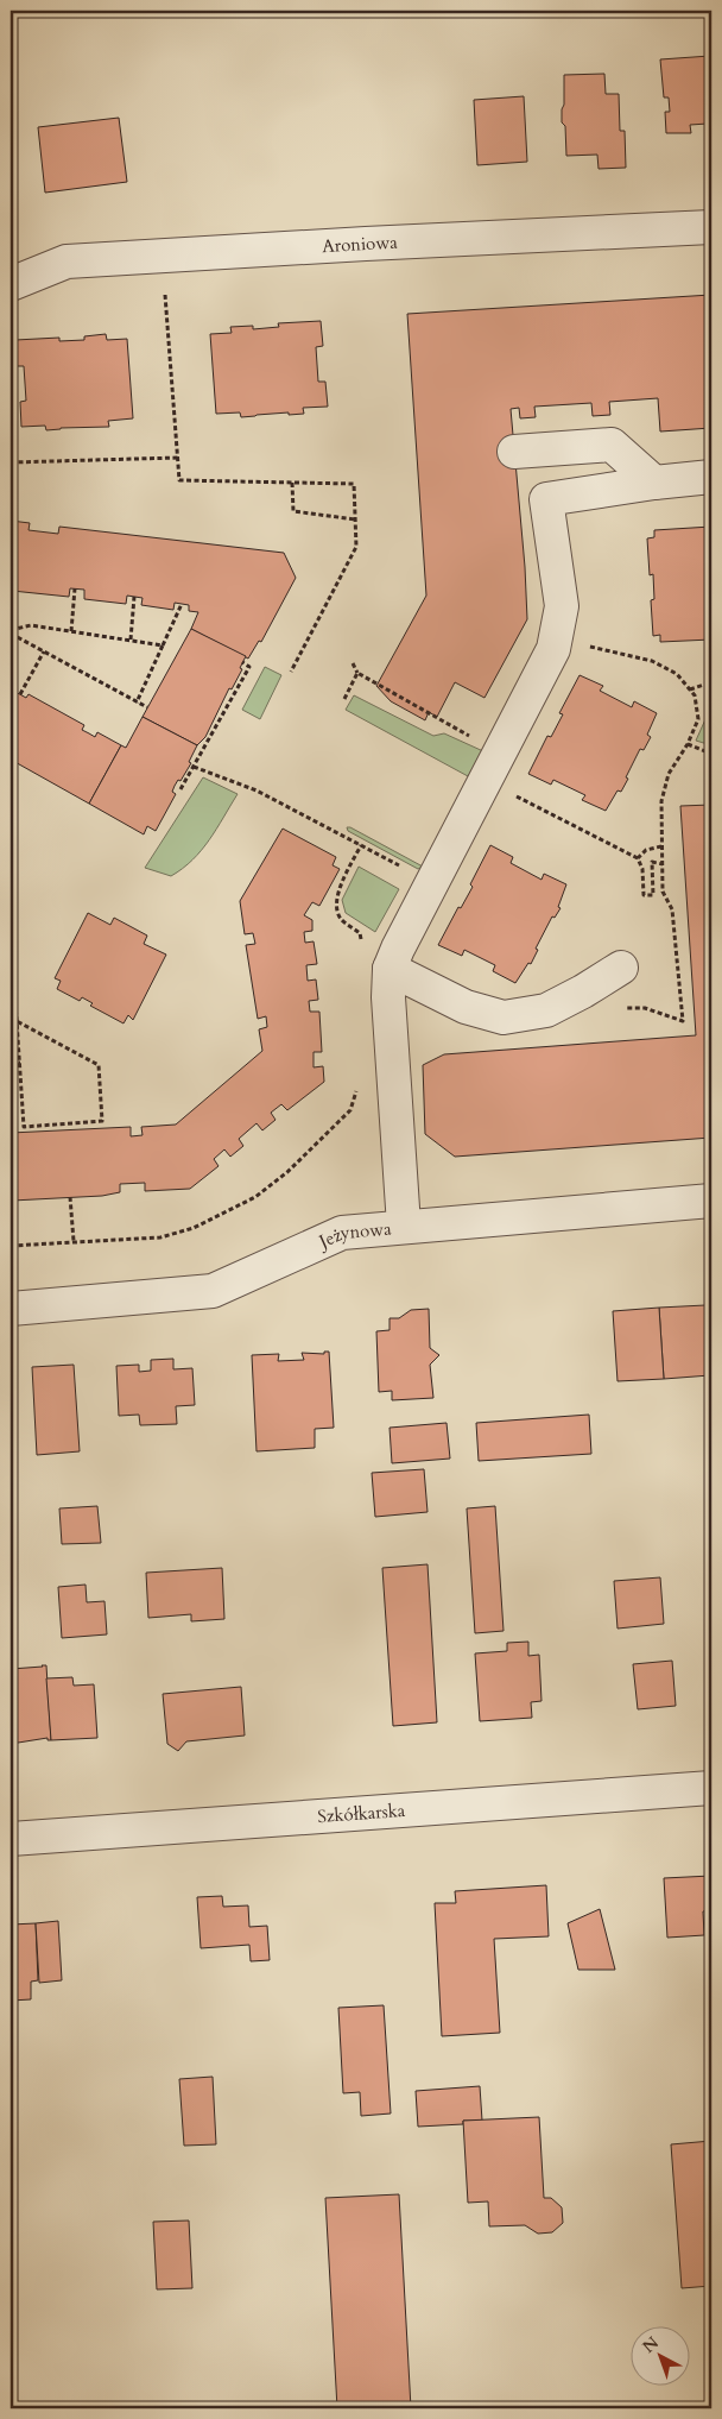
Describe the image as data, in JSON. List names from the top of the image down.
{
  "streets": {
    "street": ["Aroniowa", "Jeżynowa", "Szkółkarska"]
  },
  "north": "top left"
}
